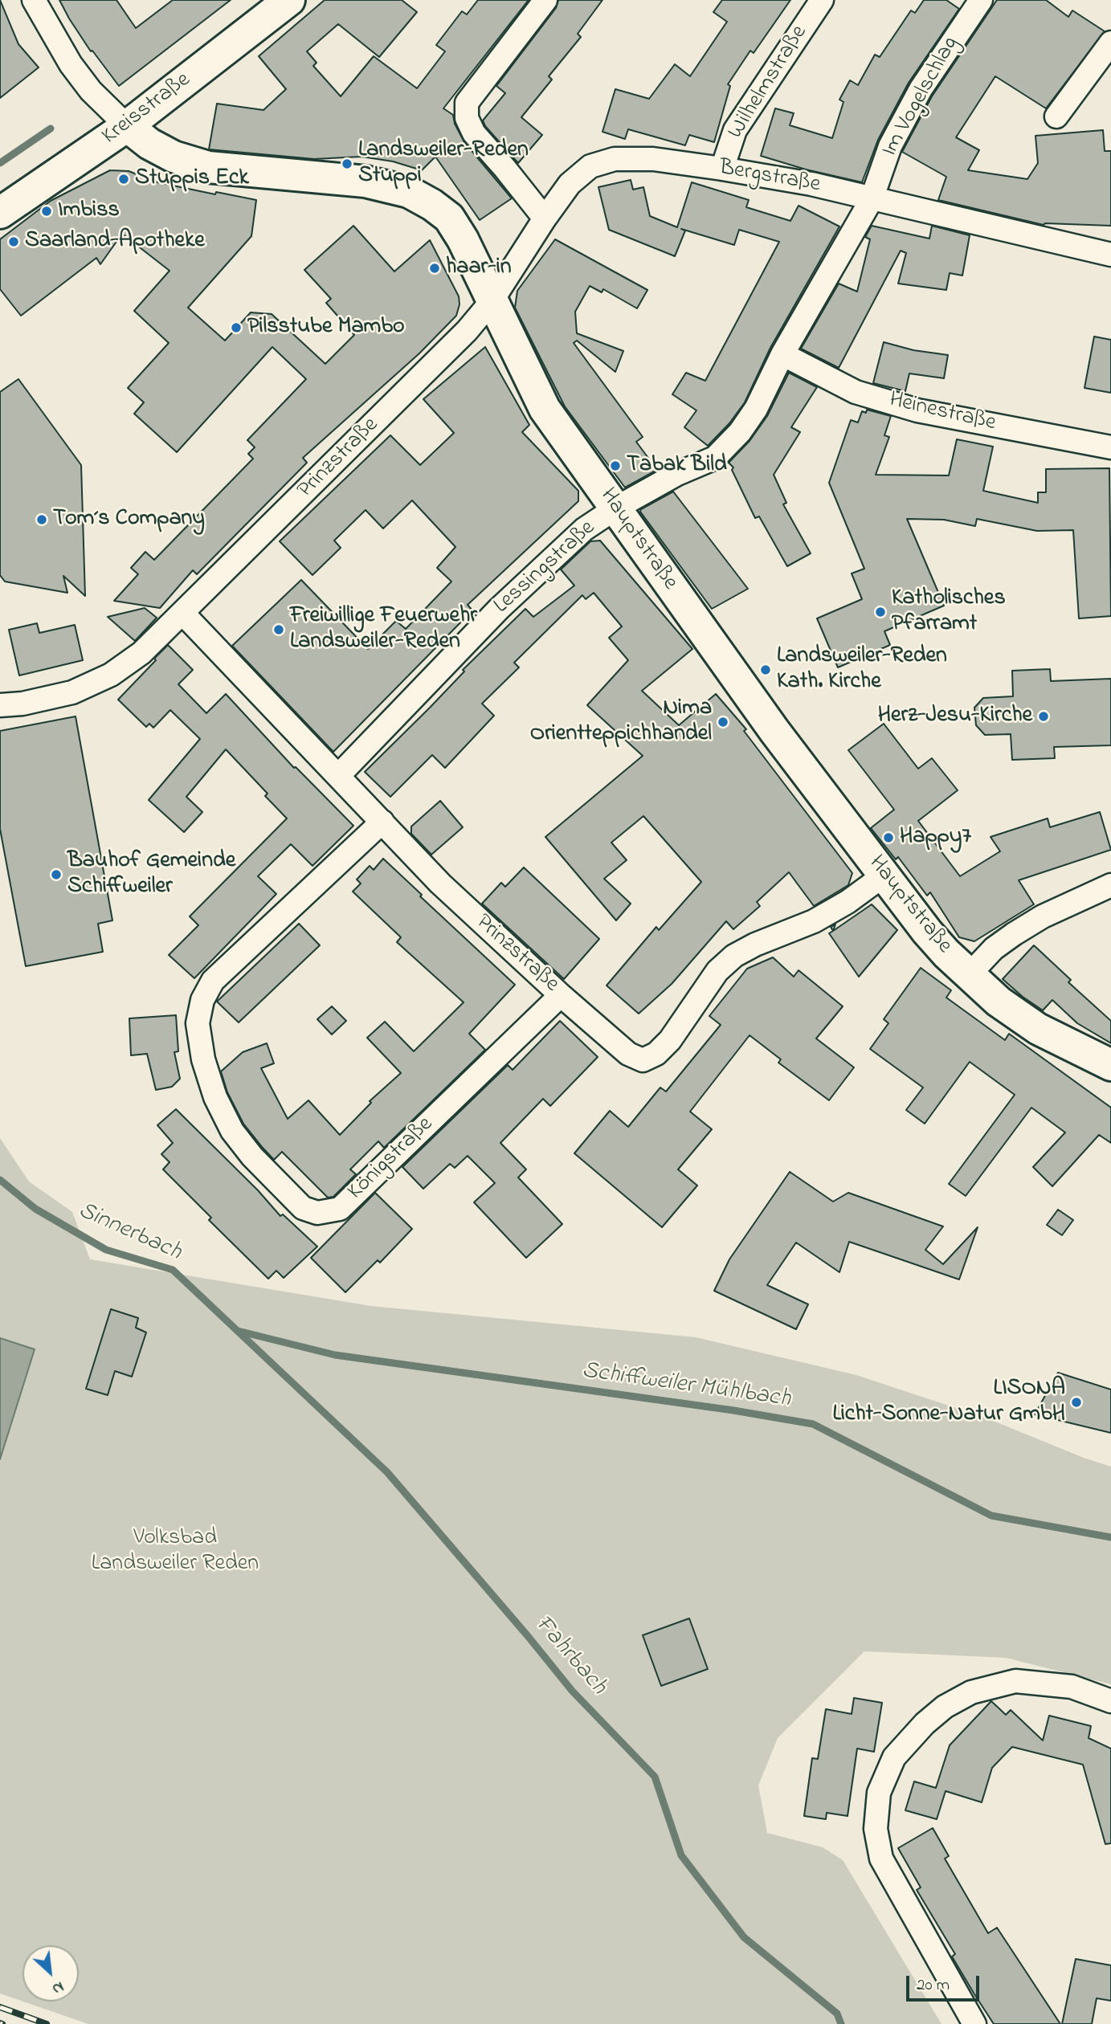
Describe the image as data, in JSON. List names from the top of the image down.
{
  "streets": {
    "street": [
      "Wilhelmstraße",
      "Im Vogelschlag",
      "Kreisstraße",
      "Bergstraße",
      "Heinestraße",
      "Prinzstraße",
      "Hauptstraße",
      "Lessingstraße",
      "Königstraße"
    ]
  },
  "crossings": [
    ["Wilhelmstraße", "Bergstraße"],
    ["Im Vogelschlag", "Bergstraße"],
    ["Kreisstraße", "Hauptstraße"],
    ["Bergstraße", "Prinzstraße"],
    ["Bergstraße", "Hauptstraße"],
    ["Prinzstraße", "Hauptstraße"],
    ["Prinzstraße", "Lessingstraße"],
    ["Prinzstraße", "Königstraße"],
    ["Hauptstraße", "Lessingstraße"]
  ],
  "water": ["Sinnerbach", "Schiffweiler Mühlbach", "Fahrbach"],
  "parks": ["Volksbad Landsweiler Reden"],
  "places": [
    "Landsweiler-Reden Stuppi",
    "Stuppis Eck",
    "Imbiss",
    "Saarland-Apotheke",
    "haar-in",
    "Pilsstube Mambo",
    "Tabak Bild",
    "Tom´s Company",
    "Katholisches Pfarramt",
    "Freiwillige Feuerwehr Landsweiler-Reden",
    "Landsweiler-Reden Kath. Kirche",
    "Herz-Jesu-Kirche",
    "Nima Orientteppichhandel",
    "Happy7",
    "Bauhof Gemeinde Schiffweiler",
    "LISONA Licht-Sonne-Natur GmbH"
  ],
  "scale_bar": "20 m",
  "north": "bottom right"
}
